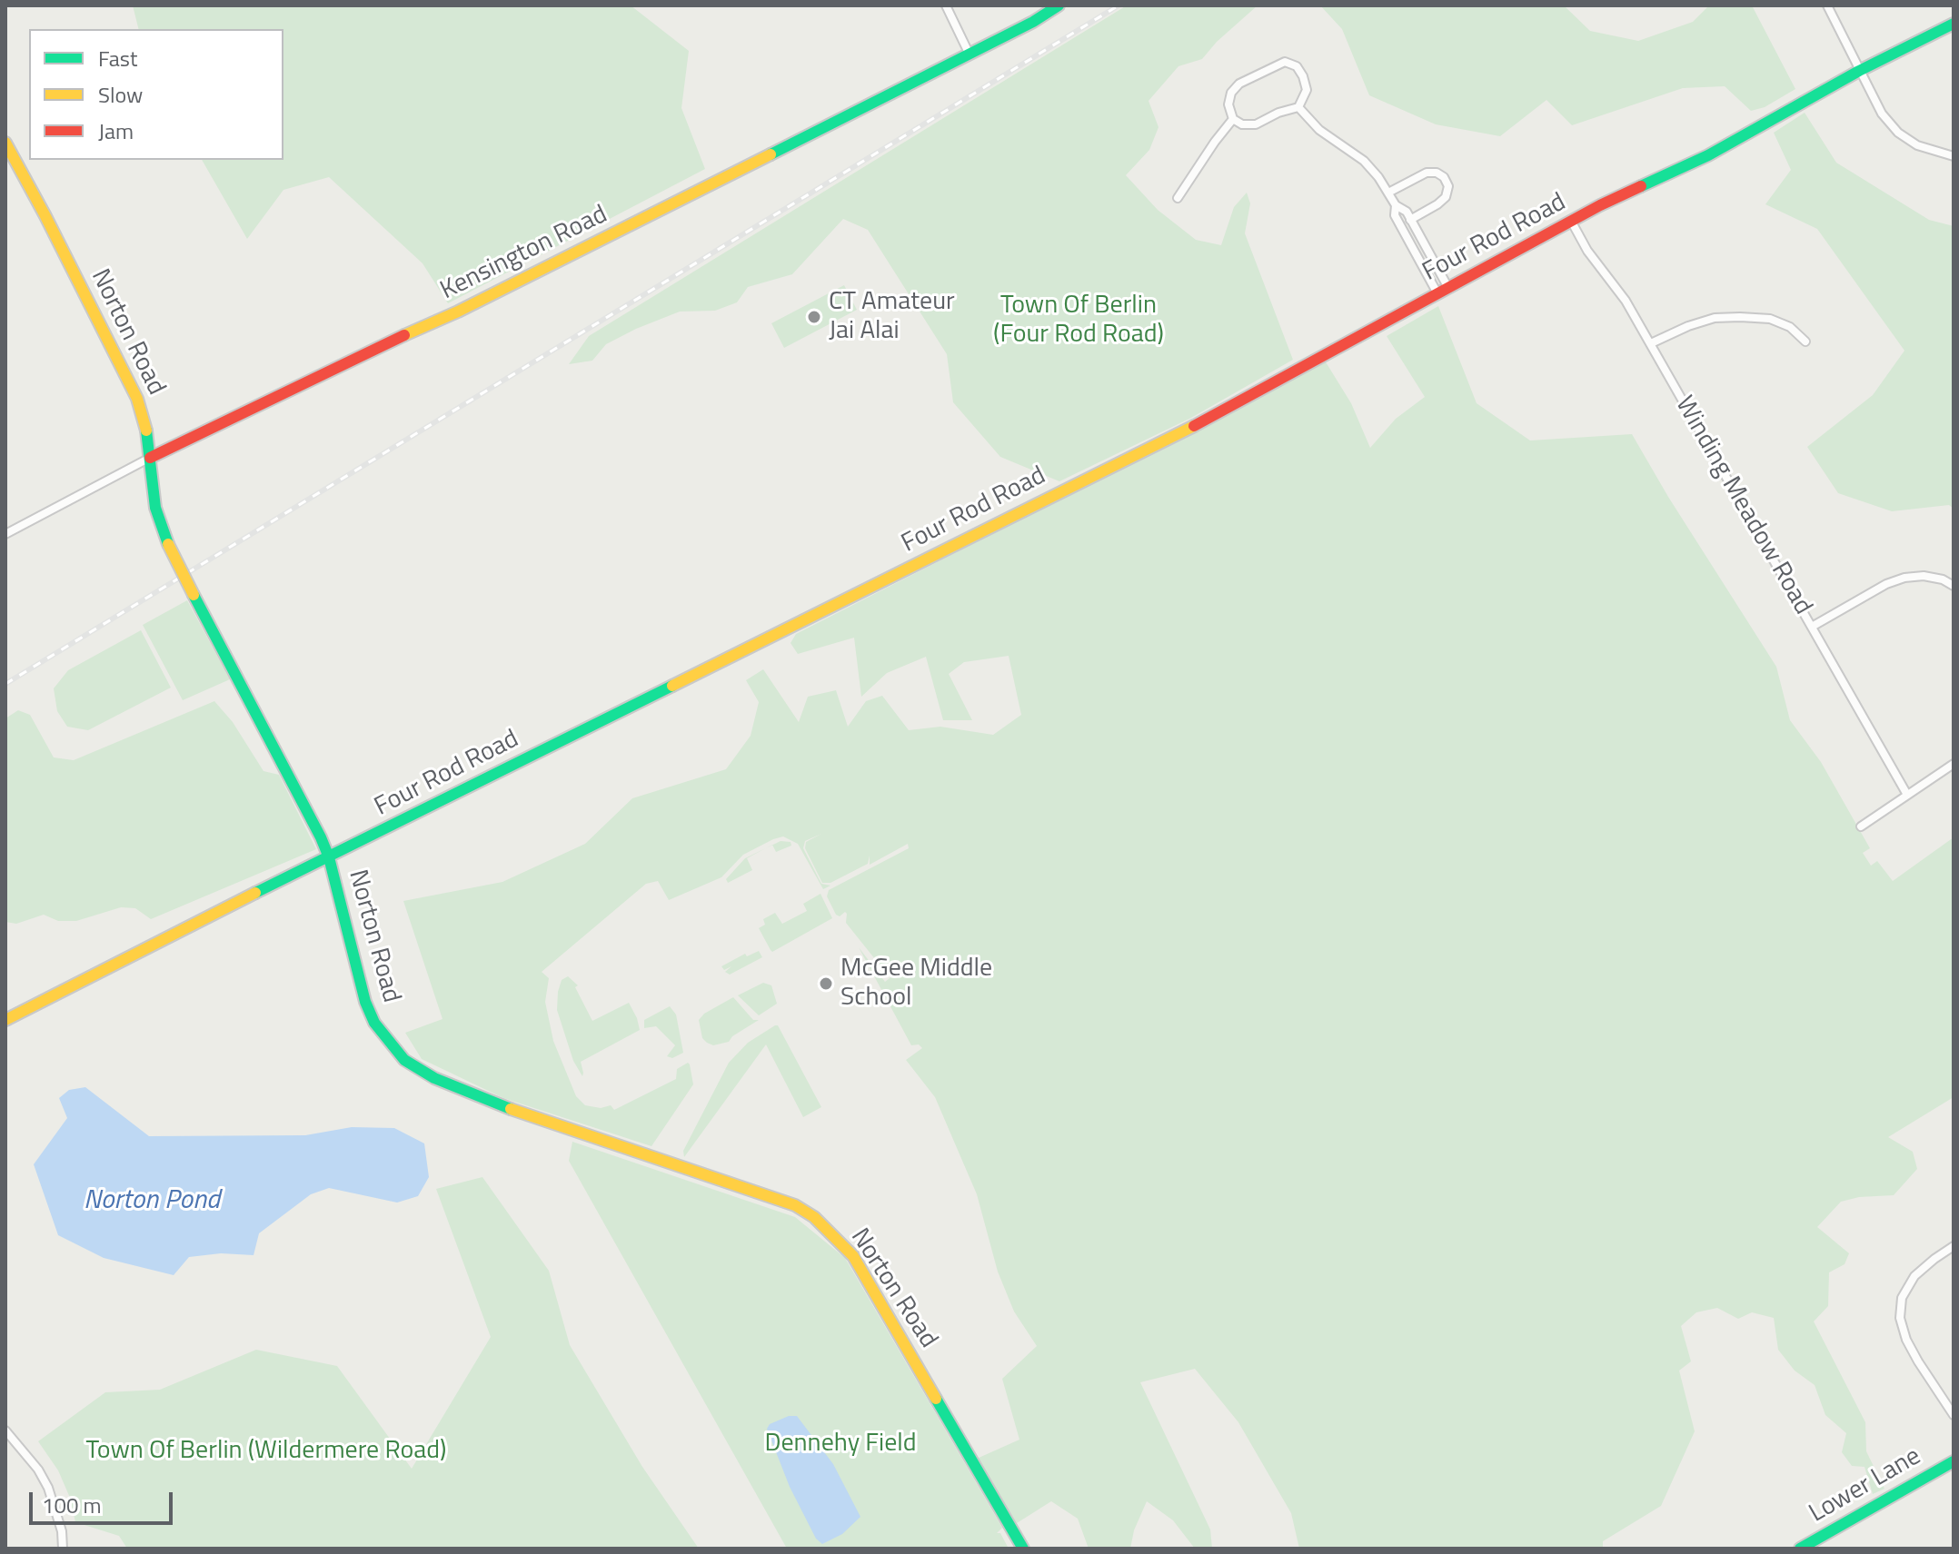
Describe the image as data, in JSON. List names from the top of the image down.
{
  "streets": {
    "street": [
      "Four Rod Road",
      "Kensington Road",
      "Norton Road",
      "Winding Meadow Road",
      "Lower Lane"
    ]
  },
  "crossings": [
    ["Four Rod Road", "Norton Road"],
    ["Four Rod Road", "Winding Meadow Road"],
    ["Kensington Road", "Norton Road"]
  ],
  "water": ["Norton Pond"],
  "parks": ["Town Of Berlin (Four Rod Road)", "Dennehy Field", "Town Of Berlin (Wildermere Road)"],
  "places": ["CT Amateur Jai Alai", "McGee Middle School"],
  "legend": ["Fast", "Slow", "Jam"],
  "scale_bar": "100 m"
}
